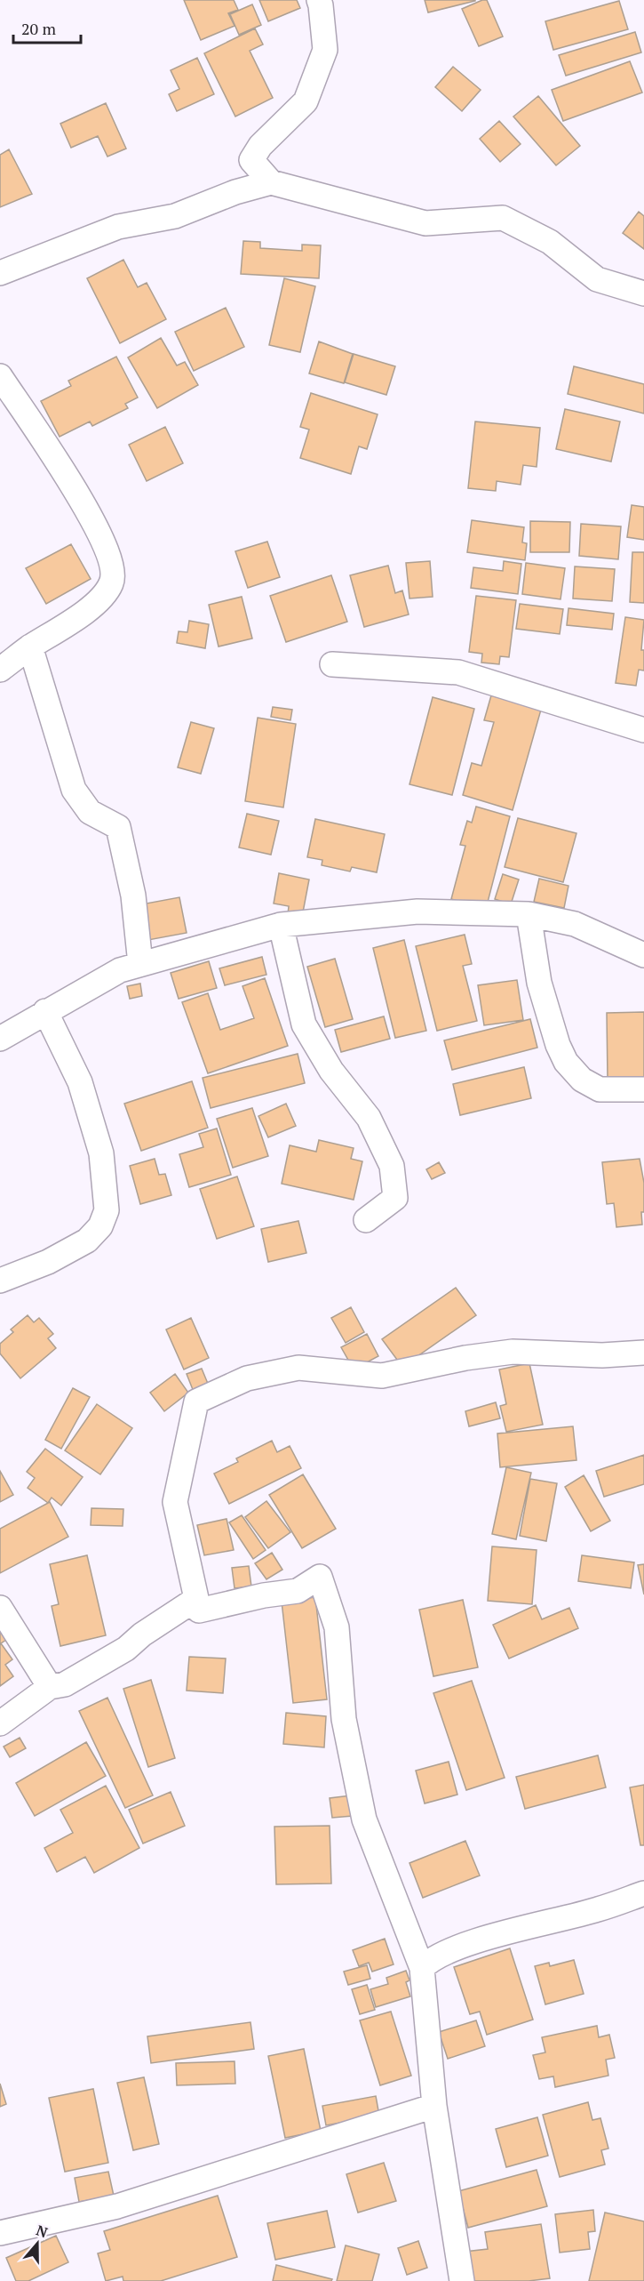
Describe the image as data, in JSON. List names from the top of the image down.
{
  "scale_bar": "20 m",
  "north": "top"
}
